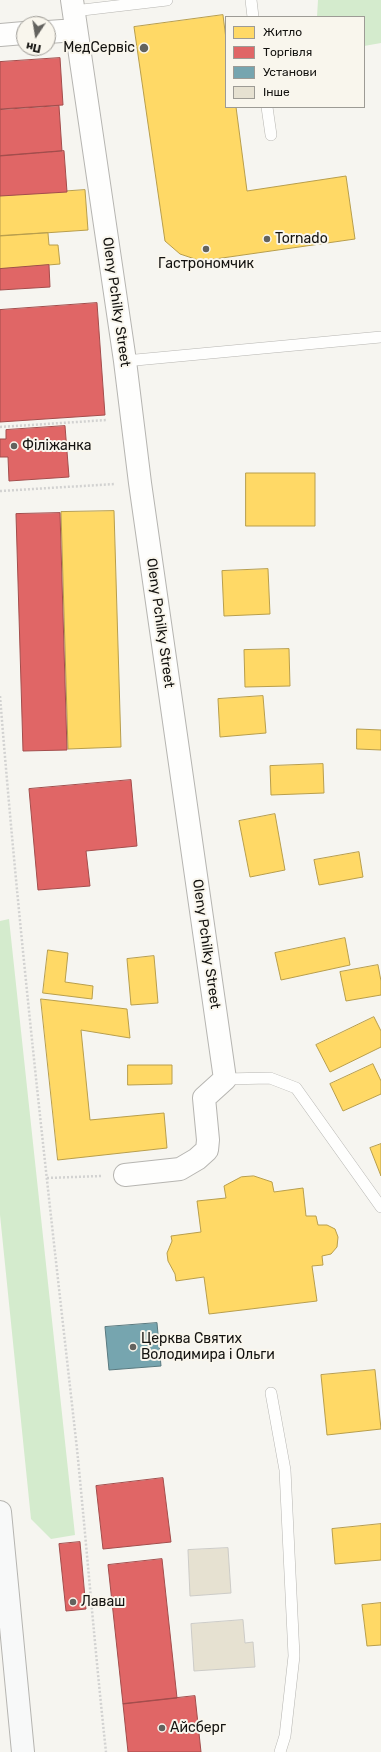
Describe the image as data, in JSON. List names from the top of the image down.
{
  "streets": {
    "street": ["Oleny Pchilky Street"]
  },
  "places": [
    "МедСервіс",
    "Tornado",
    "Гастрономчик",
    "Філіжанка",
    "Церква Святих Володимира і Ольги",
    "Лаваш",
    "Айсберг"
  ],
  "legend": [
    "Житло",
    "Торгівля",
    "Установи",
    "Інше"
  ],
  "north": "bottom"
}
